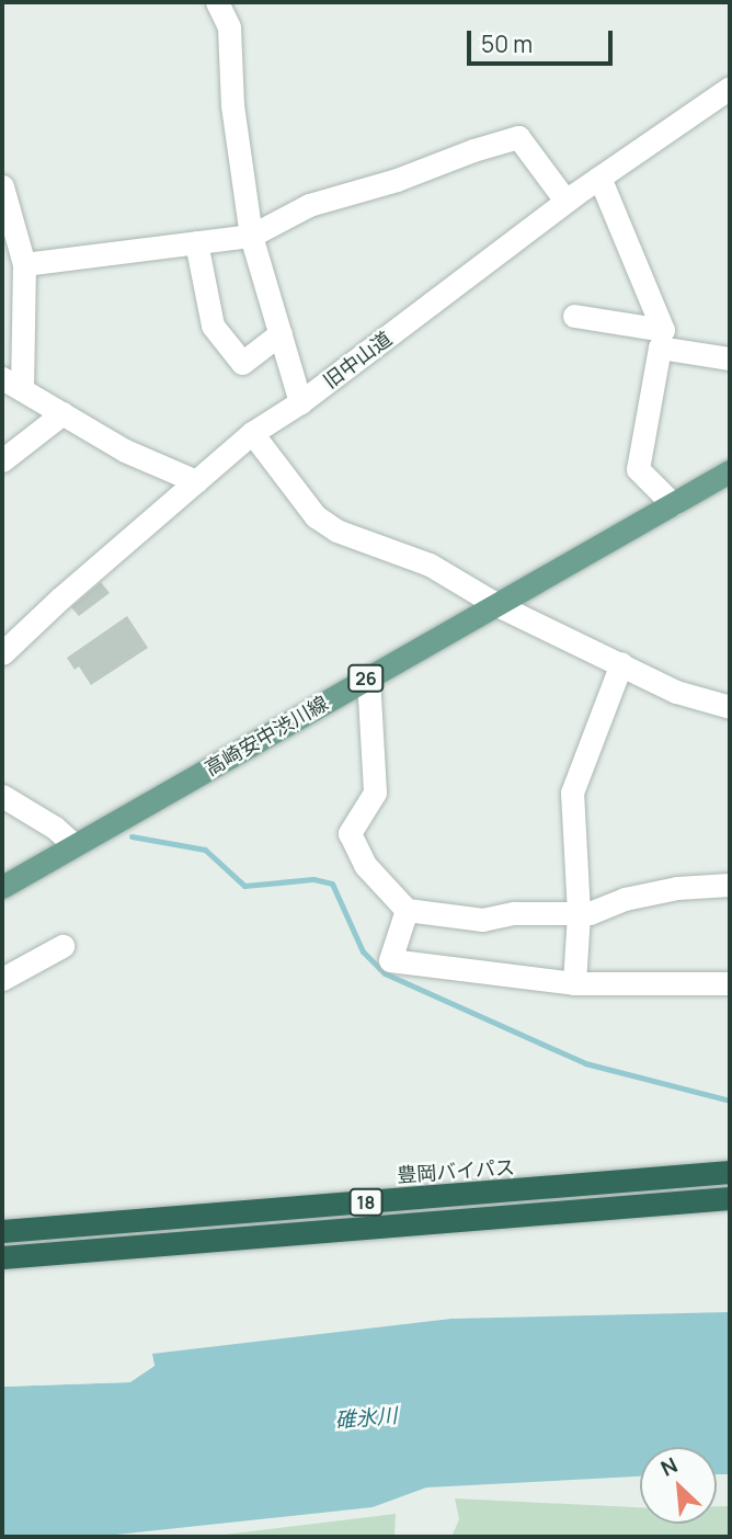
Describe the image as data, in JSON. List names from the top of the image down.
{
  "streets": {
    "highway": ["豊岡バイパス", "18"],
    "main road": ["26", "高崎安中渋川線"],
    "street": ["旧中山道"]
  },
  "water": ["碓氷川"],
  "scale_bar": "50 m",
  "north": "top left"
}
